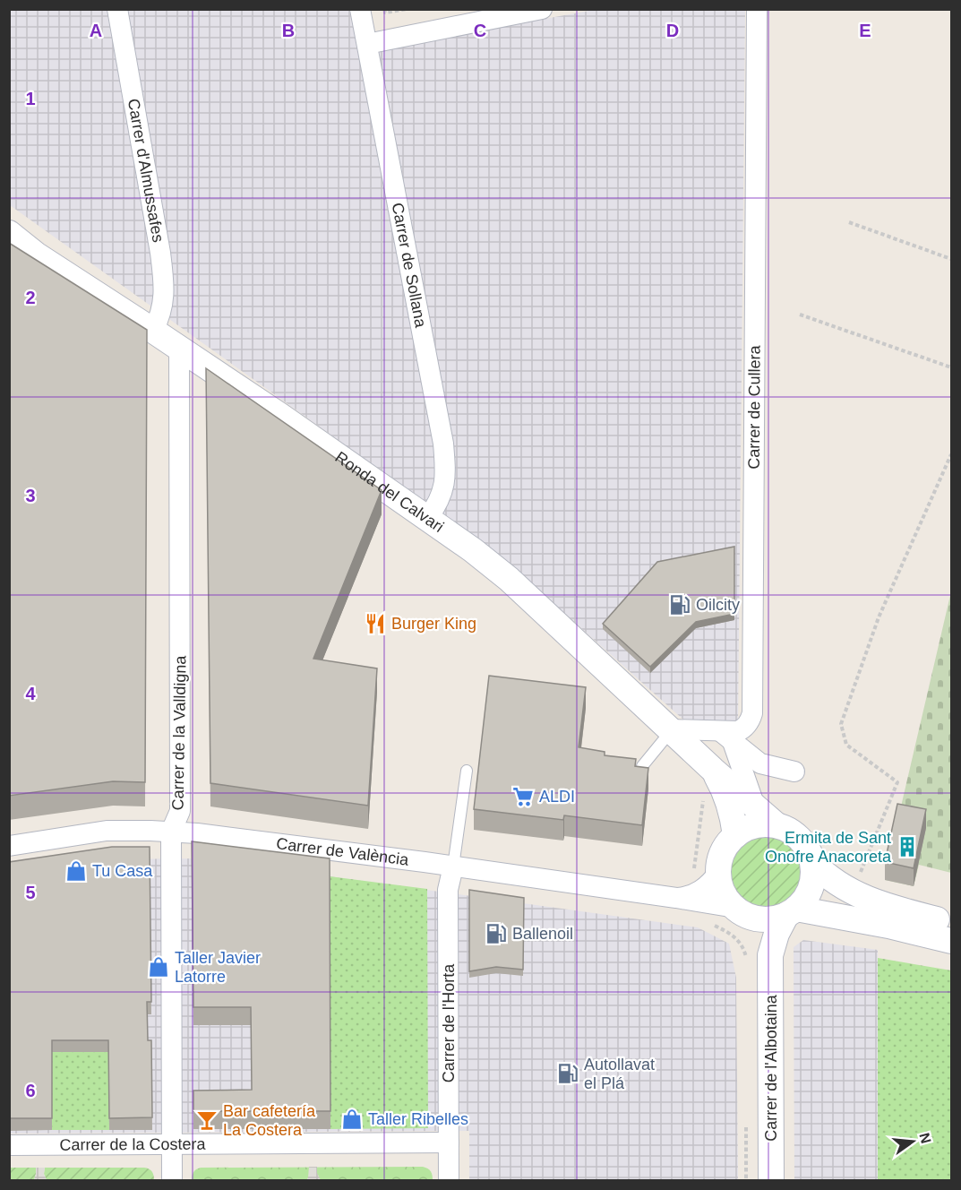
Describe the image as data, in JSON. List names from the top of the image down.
{
  "streets": {
    "street": [
      "Carrer d'Almussafes",
      "Carrer de Sollana",
      "Carrer de Cullera",
      "Ronda del Calvari",
      "Carrer de la Valldigna",
      "Carrer de València",
      "Carrer de l'Horta",
      "Carrer de l'Albotaina",
      "Carrer de la Costera"
    ]
  },
  "crossings": [
    ["Carrer d'Almussafes", "Ronda del Calvari"],
    ["Carrer de Sollana", "Ronda del Calvari"],
    ["Carrer de Cullera", "Ronda del Calvari"],
    ["Ronda del Calvari", "Carrer de la Valldigna"],
    ["Ronda del Calvari", "Carrer de València"],
    ["Ronda del Calvari", "Carrer de l'Albotaina"],
    ["Carrer de la Valldigna", "Carrer de València"],
    ["Carrer de la Valldigna", "Carrer de la Costera"],
    ["Carrer de València", "Carrer de l'Horta"],
    ["Carrer de València", "Carrer de l'Albotaina"],
    ["Carrer de l'Horta", "Carrer de la Costera"]
  ],
  "places": {
    "fuel station": ["Oilcity", "Ballenoil", "Autollavat el Plá"],
    "restaurant": ["Burger King"],
    "supermarket": ["ALDI"],
    "building": ["Ermita de Sant Onofre Anacoreta"],
    "shop": ["Tu Casa", "Taller Javier Latorre", "Taller Ribelles"],
    "bar": ["Bar cafetería La Costera"]
  },
  "north": "right",
  "grid": {
    "columns": [
      "A",
      "B",
      "C",
      "D",
      "E"
    ],
    "rows": [
      "1",
      "2",
      "3",
      "4",
      "5",
      "6"
    ]
  }
}
